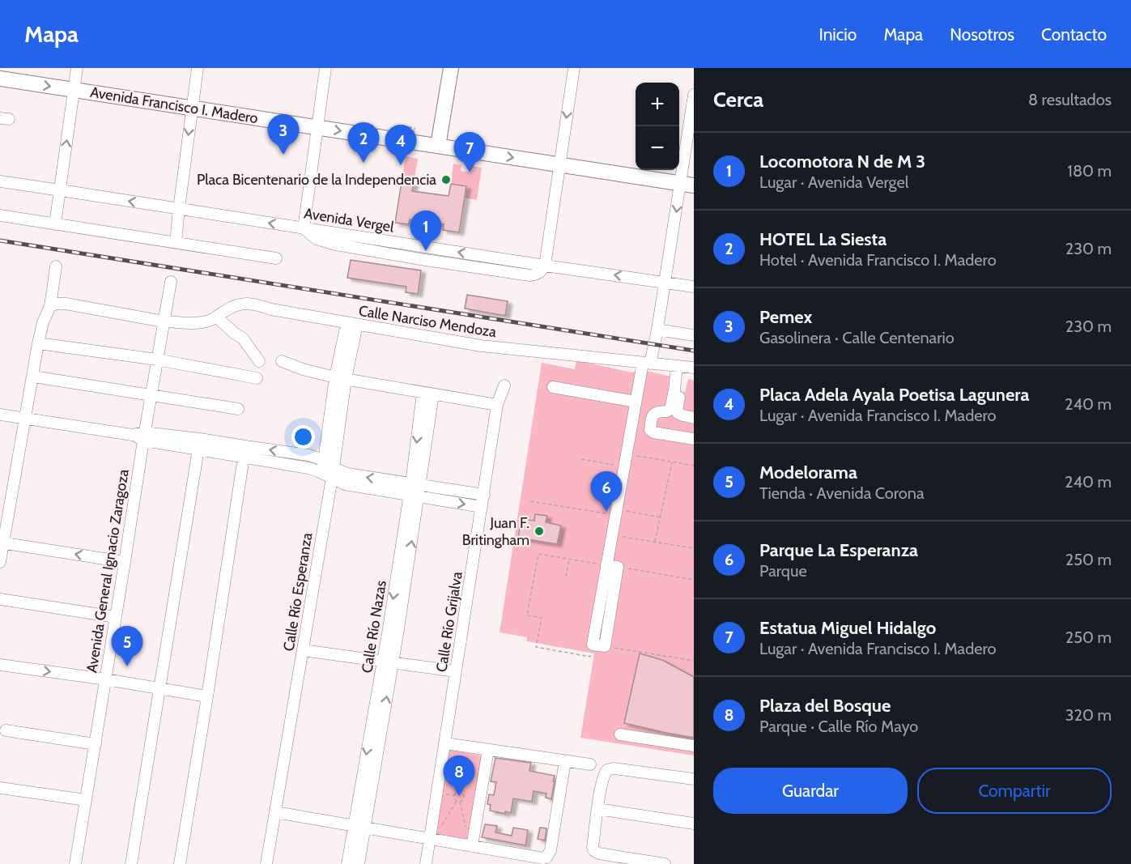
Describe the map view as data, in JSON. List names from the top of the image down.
{
  "streets": {
    "main road": ["Avenida Francisco I. Madero"],
    "street": [
      "Avenida Vergel",
      "Calle Narciso Mendoza",
      "Avenida General Ignacio Zaragoza",
      "Calle Río Esperanza",
      "Calle Río Grijalva",
      "Calle Río Nazas"
    ]
  },
  "crossings": [
    ["Calle Narciso Mendoza", "Avenida General Ignacio Zaragoza"],
    ["Calle Narciso Mendoza", "Calle Río Esperanza"]
  ],
  "one_way": ["Avenida Francisco I. Madero"],
  "places": ["Placa Bicentenario de la Independencia", "Juan F. Britingham"],
  "page": {
    "header": "Mapa",
    "nav": [
      "Inicio",
      "Mapa",
      "Nosotros",
      "Contacto"
    ],
    "heading": ["Cerca", "8 resultados"],
    "map_buttons": ["+", "−"],
    "pins": [
      "3",
      "2",
      "4",
      "7",
      "1",
      "6",
      "5",
      "8"
    ],
    "list": [
      {
        "mark": "1",
        "name": "Locomotora N de M 3",
        "note": "Lugar · Avenida Vergel",
        "value": "180 m"
      },
      {
        "mark": "2",
        "name": "HOTEL La Siesta",
        "note": "Hotel · Avenida Francisco I. Madero",
        "value": "230 m"
      },
      {
        "mark": "3",
        "name": "Pemex",
        "note": "Gasolinera · Calle Centenario",
        "value": "230 m"
      },
      {
        "mark": "4",
        "name": "Placa Adela Ayala Poetisa Lagunera",
        "note": "Lugar · Avenida Francisco I. Madero",
        "value": "240 m"
      },
      {
        "mark": "5",
        "name": "Modelorama",
        "note": "Tienda · Avenida Corona",
        "value": "240 m"
      },
      {
        "mark": "6",
        "name": "Parque La Esperanza",
        "note": "Parque",
        "value": "250 m"
      },
      {
        "mark": "7",
        "name": "Estatua Miguel Hidalgo",
        "note": "Lugar · Avenida Francisco I. Madero",
        "value": "250 m"
      },
      {
        "mark": "8",
        "name": "Plaza del Bosque",
        "note": "Parque · Calle Río Mayo",
        "value": "320 m"
      }
    ],
    "buttons": ["Guardar", "Compartir"]
  }
}
